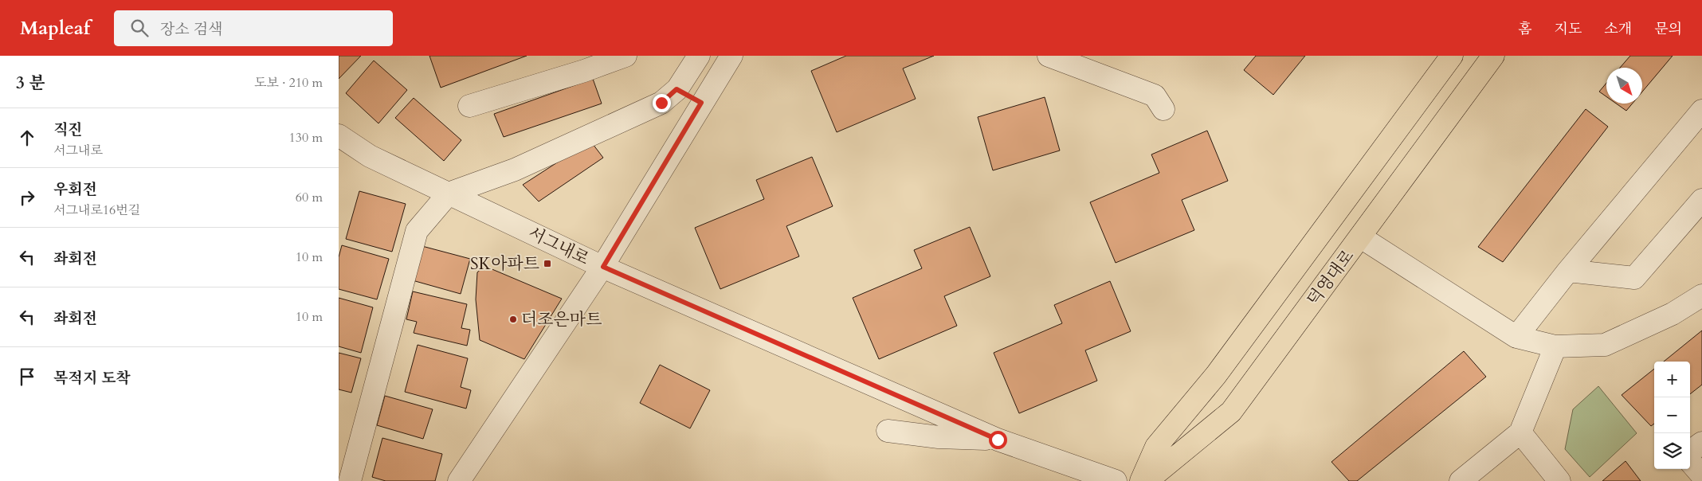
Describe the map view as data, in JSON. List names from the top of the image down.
{
  "streets": {
    "main road": ["덕영대로"],
    "street": ["서그내로"]
  },
  "places": {
    "transit": ["SK아파트"],
    "other": ["더조은마트"]
  },
  "north": "bottom right",
  "page": {
    "header": "Mapleaf",
    "search": "장소 검색",
    "nav": [
      "홈",
      "지도",
      "소개",
      "문의"
    ],
    "heading": ["3 분", "도보 · 210 m"],
    "list": [
      ["직진", "서그내로", "130 m"],
      ["우회전", "서그내로16번길", "60 m"],
      ["좌회전", "10 m"],
      ["좌회전", "10 m"],
      "목적지 도착"
    ],
    "map_buttons": ["+", "−"]
  }
}
